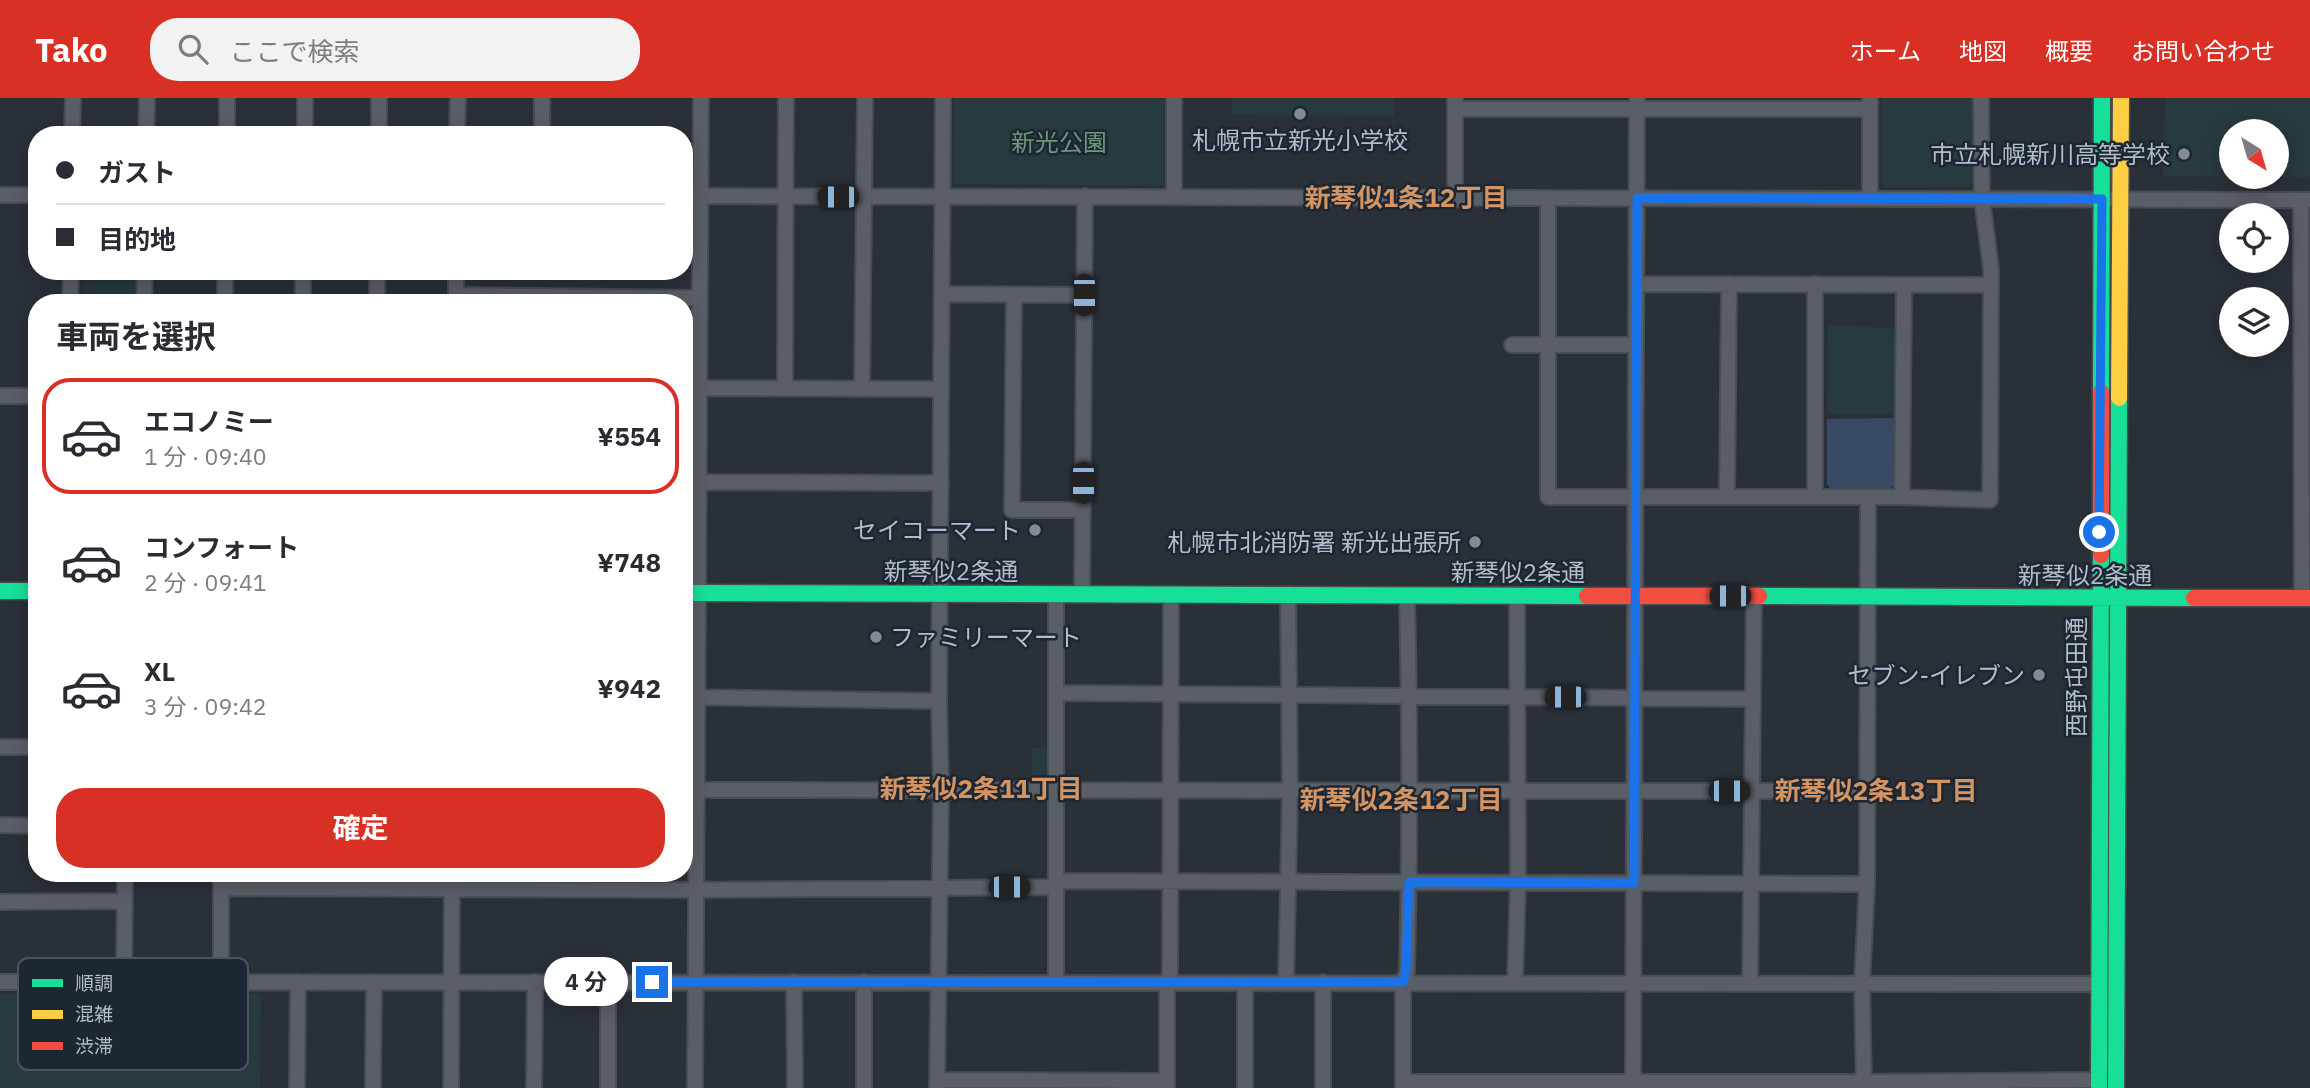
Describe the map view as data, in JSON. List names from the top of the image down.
{
  "streets": {
    "street": ["新琴似2条通", "西野屯田通"]
  },
  "crossings": [
    ["新琴似2条通", "西野屯田通"]
  ],
  "districts": [
    "新琴似1条12丁目",
    "新琴似2条11丁目",
    "新琴似2条13丁目",
    "新琴似2条12丁目"
  ],
  "parks": ["新光公園"],
  "places": [
    "札幌市立新光小学校",
    "市立札幌新川高等学校",
    "セイコーマート",
    "札幌市北消防署 新光出張所",
    "ファミリーマート",
    "セブン-イレブン"
  ],
  "legend": ["順調", "混雑", "渋滞"],
  "north": "bottom right",
  "page": {
    "header": "Tako",
    "search": "ここで検索",
    "nav": [
      "ホーム",
      "地図",
      "概要",
      "お問い合わせ"
    ],
    "banner": ["ガスト", "目的地"],
    "heading": "車両を選択",
    "list": [
      {
        "name": "エコノミー",
        "note": "1 分 · 09:40",
        "value": "¥554"
      },
      {
        "name": "コンフォート",
        "note": "2 分 · 09:41",
        "value": "¥748"
      },
      {
        "name": "XL",
        "note": "3 分 · 09:42",
        "value": "¥942"
      }
    ],
    "buttons": "確定",
    "bubble": "4 分"
  }
}
